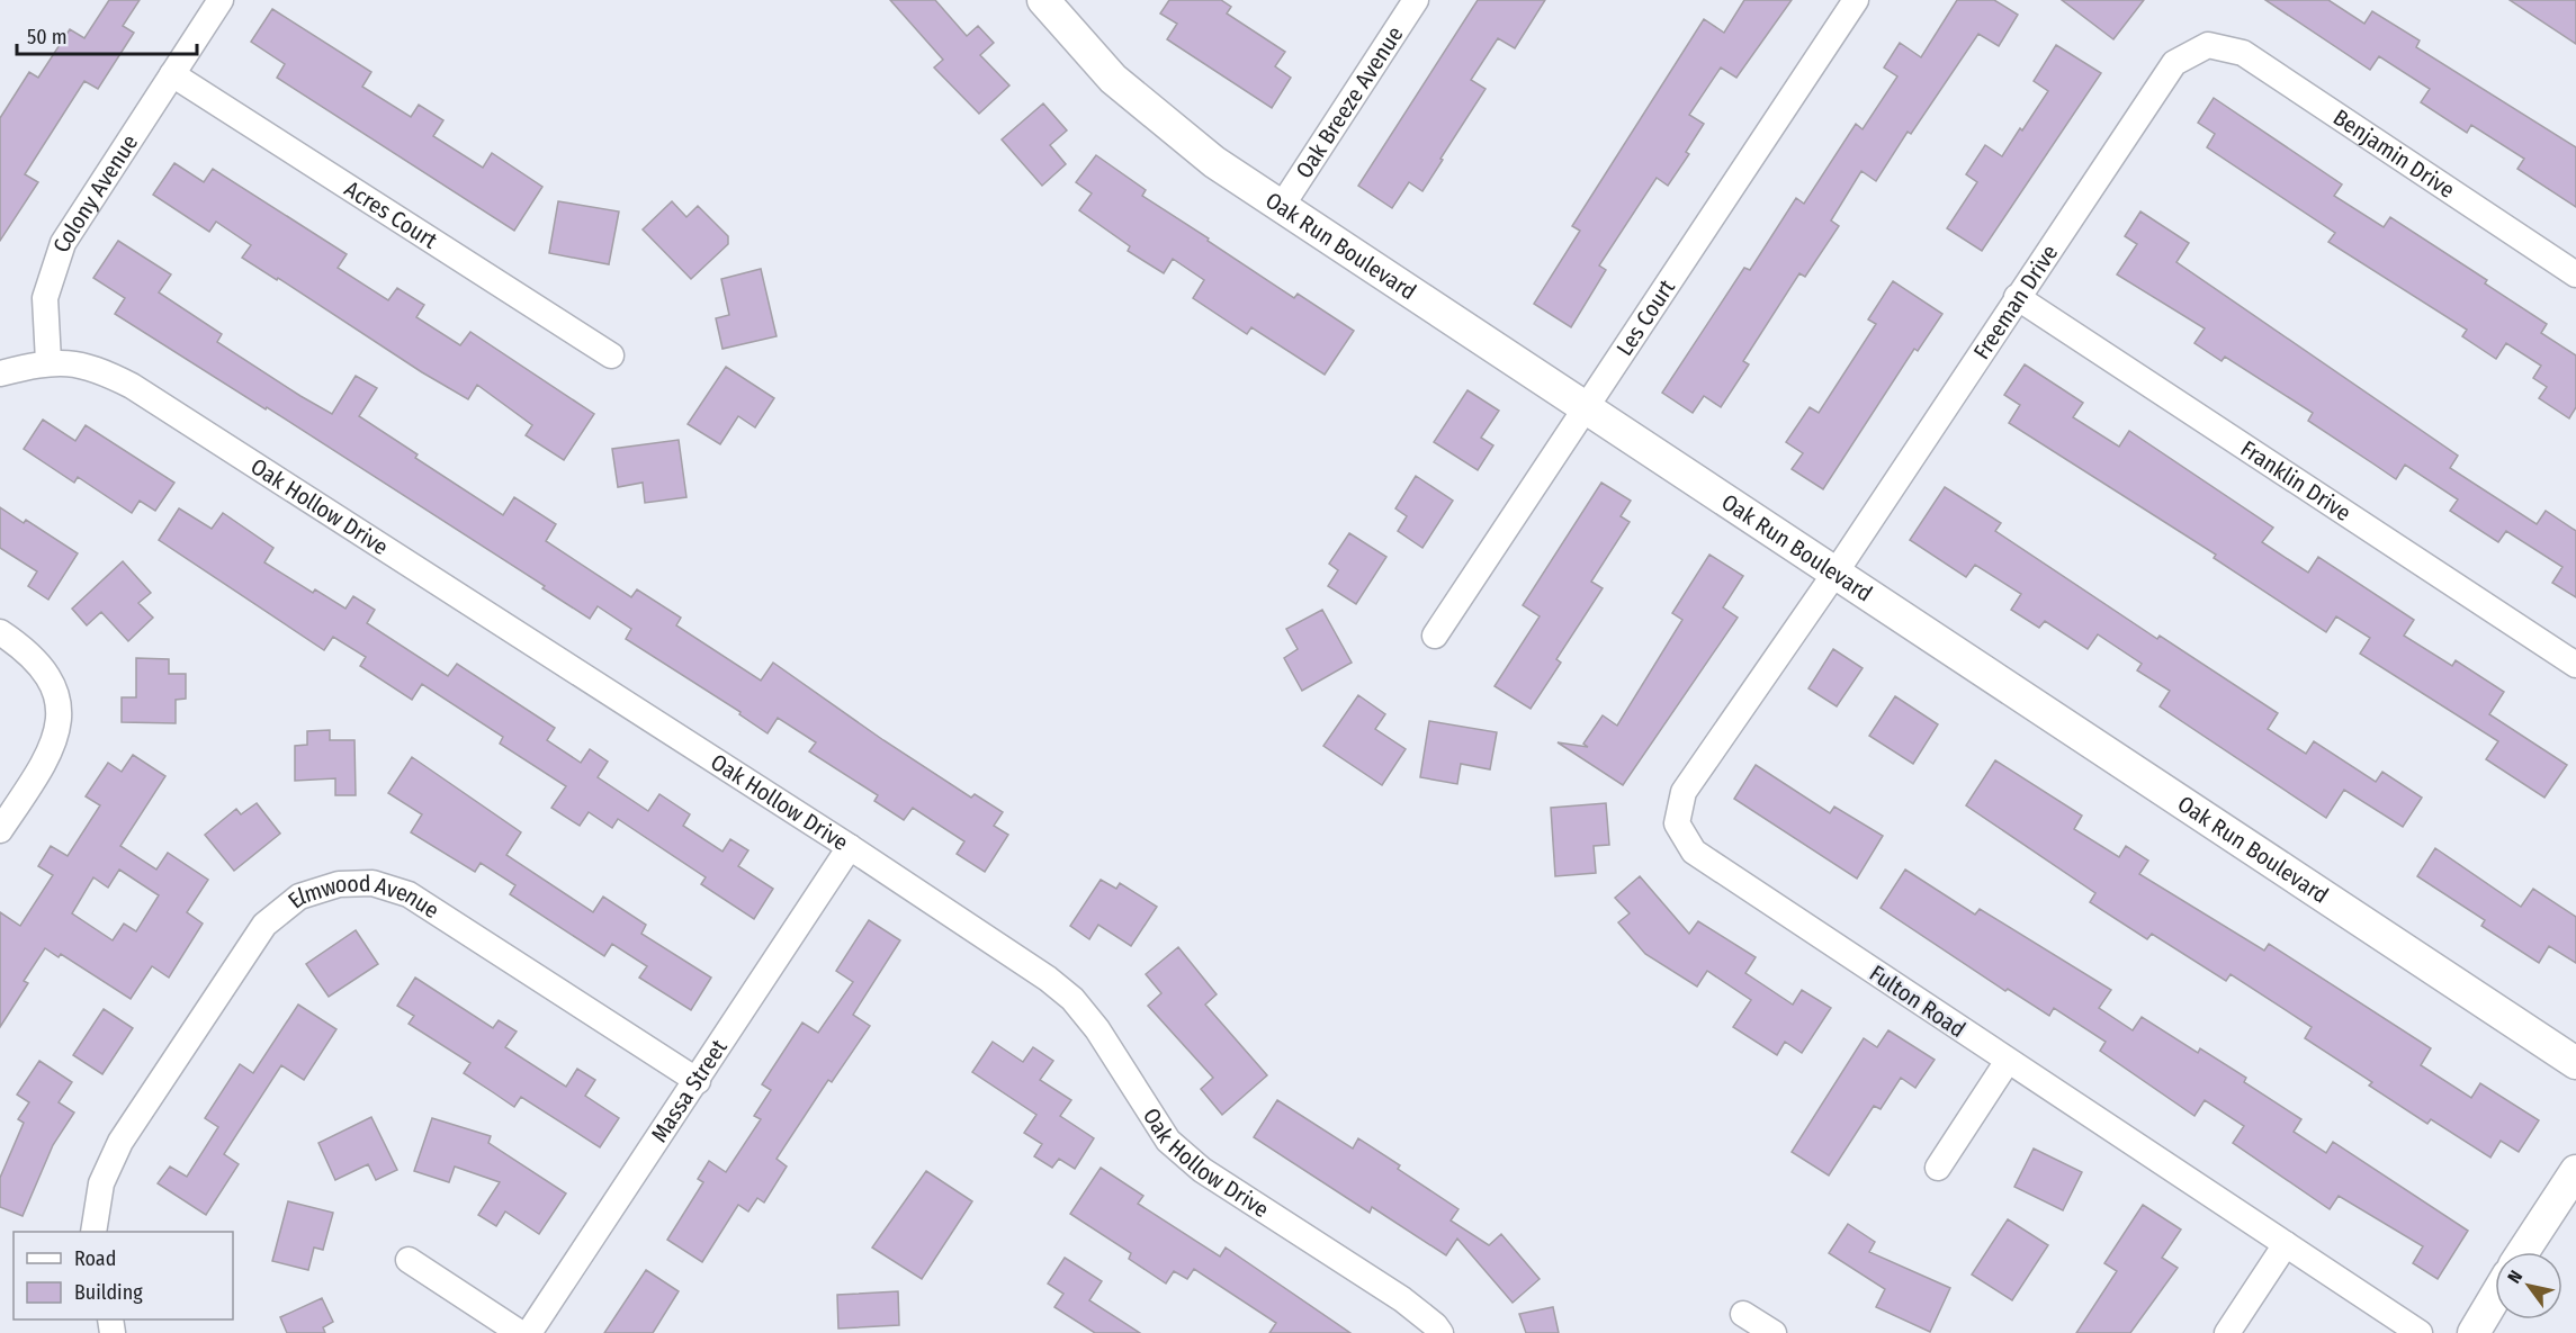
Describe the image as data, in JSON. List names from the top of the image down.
{
  "streets": {
    "street": [
      "Oak Breeze Avenue",
      "Benjamin Drive",
      "Colony Avenue",
      "Acres Court",
      "Oak Run Boulevard",
      "Freeman Drive",
      "Les Court",
      "Franklin Drive",
      "Oak Hollow Drive",
      "Elmwood Avenue",
      "Fulton Road",
      "Massa Street"
    ]
  },
  "crossings": [
    ["Oak Breeze Avenue", "Oak Run Boulevard"],
    ["Benjamin Drive", "Freeman Drive"],
    ["Colony Avenue", "Acres Court"],
    ["Colony Avenue", "Oak Hollow Drive"],
    ["Oak Run Boulevard", "Freeman Drive"],
    ["Oak Run Boulevard", "Les Court"],
    ["Oak Run Boulevard", "Fulton Road"],
    ["Freeman Drive", "Franklin Drive"],
    ["Freeman Drive", "Fulton Road"],
    ["Oak Hollow Drive", "Massa Street"],
    ["Elmwood Avenue", "Massa Street"]
  ],
  "legend": ["Road", "Building"],
  "scale_bar": "50 m",
  "north": "top left"
}
